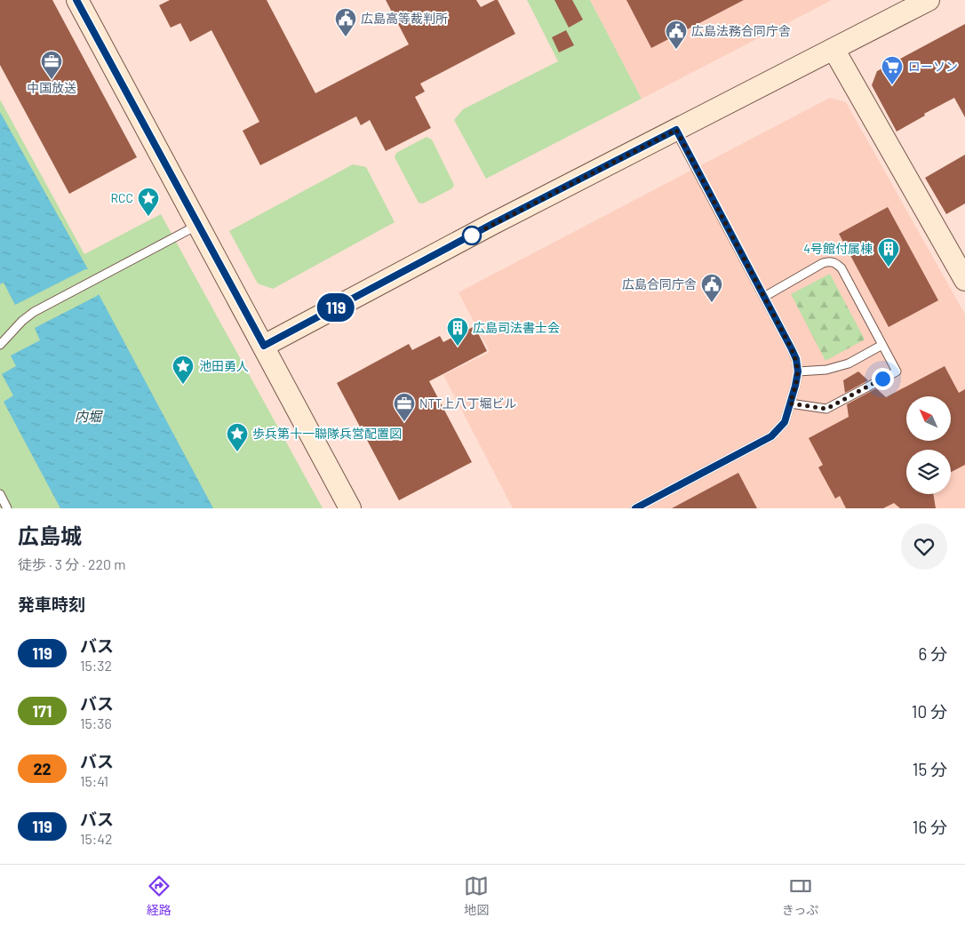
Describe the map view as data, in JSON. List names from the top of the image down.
{
  "water": ["内堀"],
  "places": {
    "public building": ["広島高等裁判所", "広島法務合同庁舎", "広島合同庁舎"],
    "office": ["中国放送", "NTT上八丁堀ビル"],
    "supermarket": ["ローソン"],
    "place": ["RCC", "池田勇人", "歩兵第十一聯隊兵営配置図"],
    "building": ["4号館付属棟", "広島司法書士会"]
  },
  "lines": ["bus line 119"],
  "north": "top left",
  "page": {
    "on_map": "119",
    "heading": [
      ["広島城", "徒歩 · 3 分 · 220 m"],
      "発車時刻"
    ],
    "list": [
      {
        "mark": "119",
        "name": "バス",
        "note": "15:32",
        "value": "6 分"
      },
      {
        "mark": "171",
        "name": "バス",
        "note": "15:36",
        "value": "10 分"
      },
      {
        "mark": "22",
        "name": "バス",
        "note": "15:41",
        "value": "15 分"
      },
      {
        "mark": "119",
        "name": "バス",
        "note": "15:42",
        "value": "16 分"
      }
    ],
    "tabs": ["経路", "地図", "きっぷ"]
  }
}
